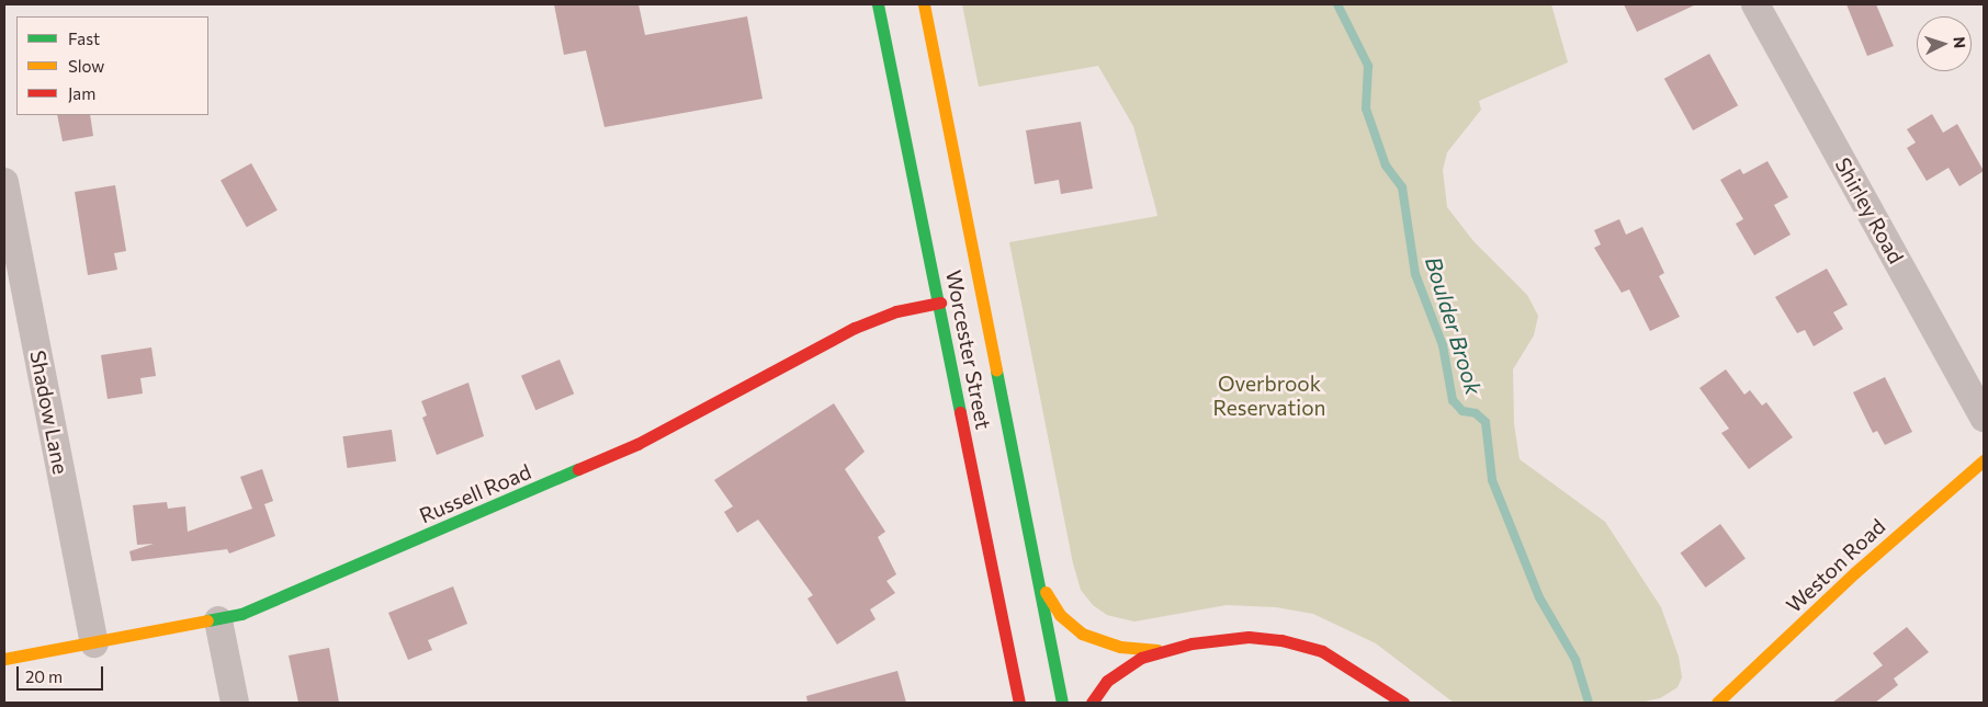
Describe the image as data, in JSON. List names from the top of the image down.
{
  "streets": {
    "main road": ["Worcester Street", "Russell Road", "Weston Road"],
    "street": ["Shirley Road", "Shadow Lane"]
  },
  "crossings": [
    ["Worcester Street", "Russell Road"],
    ["Shadow Lane", "Russell Road"]
  ],
  "water": ["Boulder Brook"],
  "parks": ["Overbrook Reservation"],
  "legend": ["Fast", "Slow", "Jam"],
  "scale_bar": "20 m",
  "north": "right"
}
